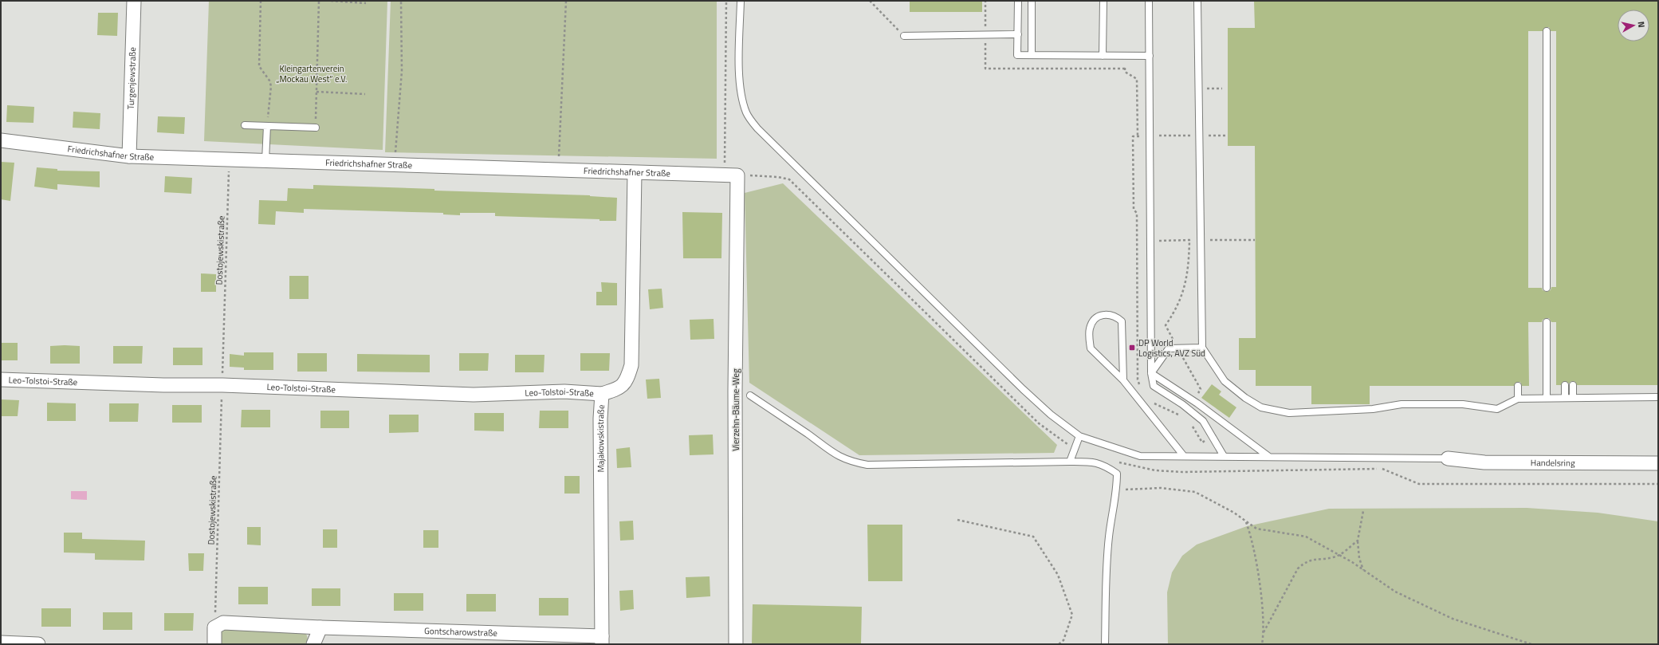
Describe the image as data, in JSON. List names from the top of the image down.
{
  "streets": {
    "street": [
      "Turgenjewstraße",
      "Friedrichshafner Straße",
      "Leo-Tolstoi-Straße",
      "Vierzehn-Bäume-Weg",
      "Majakowskistraße",
      "Handelsring",
      "Gontscharowstraße"
    ],
    "path": ["Dostojewskistraße"]
  },
  "crossings": [
    ["Turgenjewstraße", "Friedrichshafner Straße"],
    ["Friedrichshafner Straße", "Dostojewskistraße"],
    ["Friedrichshafner Straße", "Vierzehn-Bäume-Weg"],
    ["Friedrichshafner Straße", "Majakowskistraße"],
    ["Dostojewskistraße", "Gontscharowstraße"],
    ["Leo-Tolstoi-Straße", "Majakowskistraße"],
    ["Majakowskistraße", "Gontscharowstraße"]
  ],
  "parks": ["Kleingartenverein „Mockau West“ e.V."],
  "places": {
    "transit": ["DP World Logistics, AVZ Süd"]
  },
  "north": "right"
}
